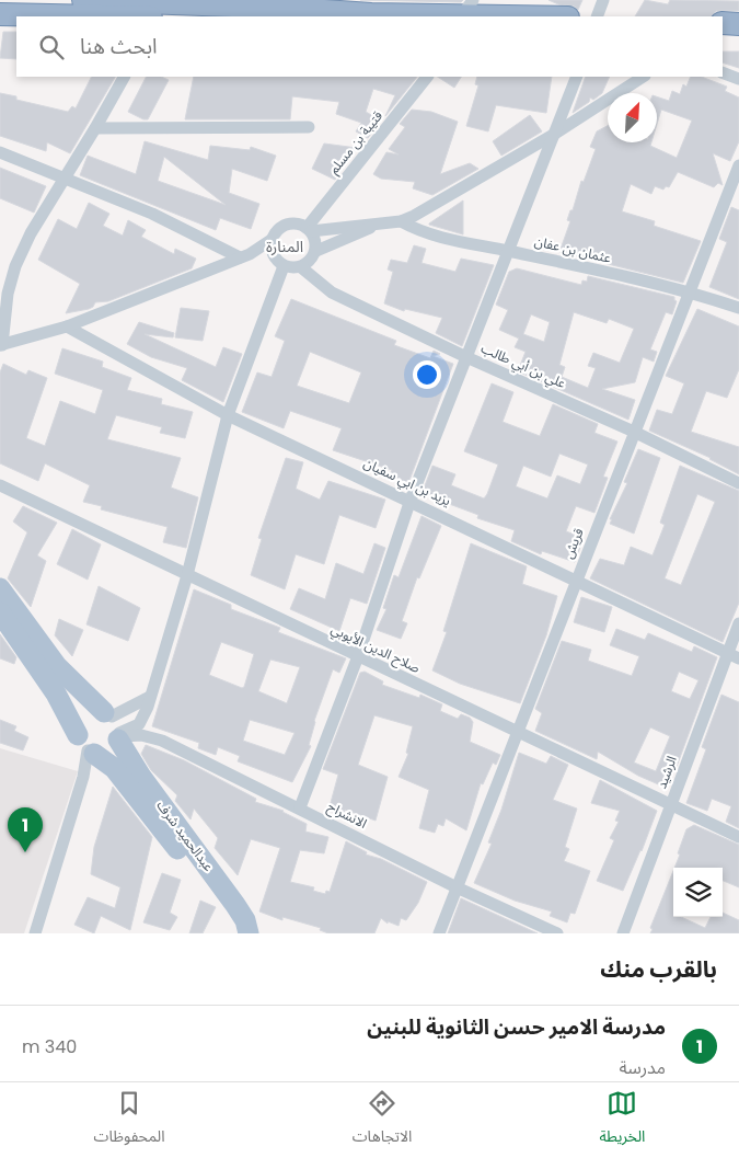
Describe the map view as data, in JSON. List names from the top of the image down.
{
  "streets": {
    "main road": ["عبدالحميد شرف"],
    "street": [
      "قتيبة بن مسلم",
      "عثمان بن عفان",
      "علي بن أبي طالب",
      "يزيد بن ابي سفيان",
      "قريش",
      "صلاح الدين الأيوبي",
      "الرشيد",
      "الانشراح"
    ]
  },
  "crossings": [
    ["قتيبة بن مسلم", "علي بن أبي طالب"],
    ["عثمان بن عفان", "قريش"],
    ["علي بن أبي طالب", "قريش"],
    ["يزيد بن ابي سفيان", "قريش"],
    ["يزيد بن ابي سفيان", "الرشيد"],
    ["قريش", "صلاح الدين الأيوبي"],
    ["قريش", "الانشراح"],
    ["صلاح الدين الأيوبي", "الرشيد"],
    ["الانشراح", "عبدالحميد شرف"]
  ],
  "districts": ["المنارة"],
  "north": "top right",
  "page": {
    "search": "ابحث هنا",
    "pins": "1",
    "heading": "بالقرب منك",
    "list": [
      {
        "mark": "1",
        "name": "مدرسة الامير حسن الثانوية للبنين",
        "note": "مدرسة",
        "value": "340 m"
      }
    ],
    "nav": ["الخريطة", "الاتجاهات", "المحفوظات"]
  }
}
